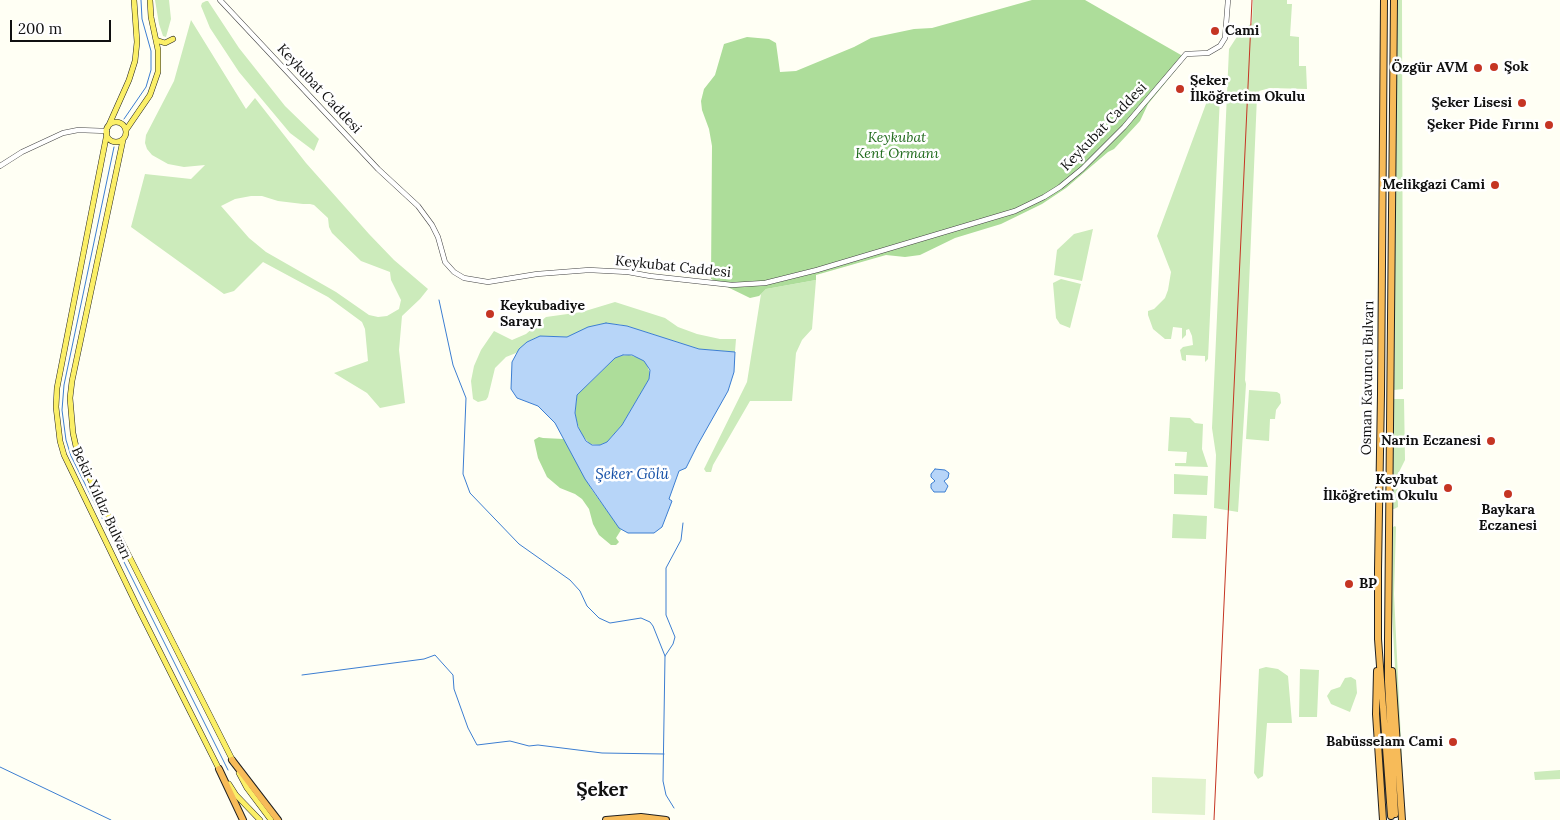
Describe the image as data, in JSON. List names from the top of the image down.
{
  "streets": {
    "highway": ["Osman Kavuncu Bulvarı"],
    "main road": ["Bekir Yıldız Bulvarı"],
    "street": ["Keykubat Caddesi"]
  },
  "districts": ["Şeker"],
  "water": ["Şeker Gölü"],
  "parks": ["Keykubat Kent Ormanı"],
  "places": [
    "Cami",
    "Şok",
    "Özgür AVM",
    "Şeker İlköğretim Okulu",
    "Şeker Lisesi",
    "Şeker Pide Fırını",
    "Melikgazi Cami",
    "Keykubadiye Sarayı",
    "Narin Eczanesi",
    "Keykubat İlköğretim Okulu",
    "Baykara Eczanesi",
    "BP",
    "Babüsselam Cami"
  ],
  "scale_bar": "200 m"
}
